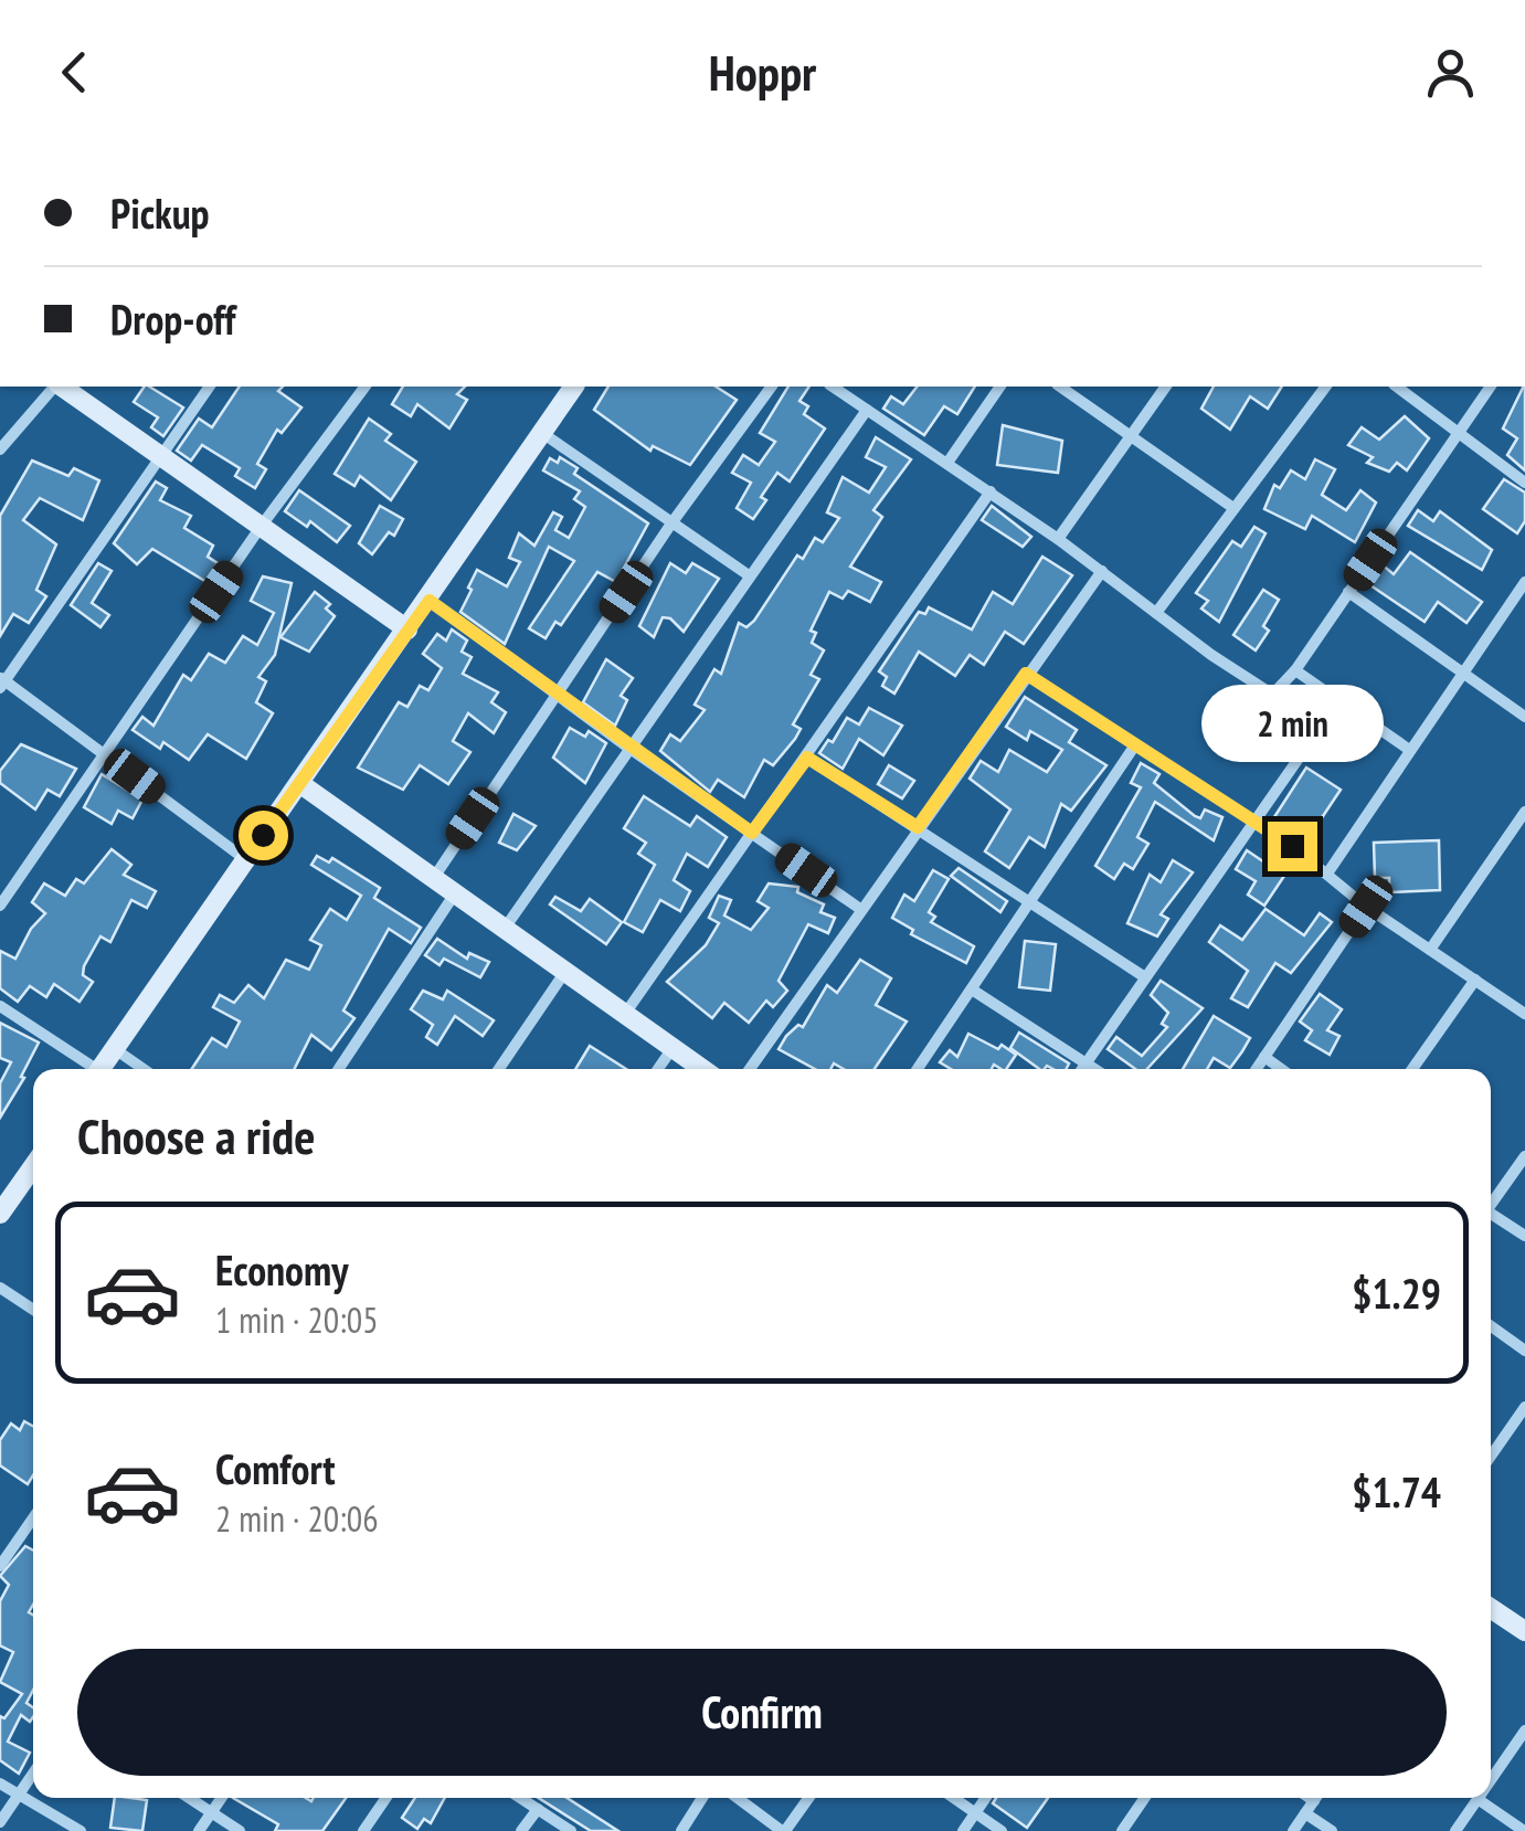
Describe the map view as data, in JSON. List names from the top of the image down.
{
  "page": {
    "header": "Hoppr",
    "banner": ["Pickup", "Drop-off"],
    "bubble": "2 min",
    "heading": "Choose a ride",
    "list": [
      {
        "name": "Economy",
        "note": "1 min · 20:05",
        "value": "$1.29"
      },
      {
        "name": "Comfort",
        "note": "2 min · 20:06",
        "value": "$1.74"
      }
    ],
    "buttons": "Confirm"
  }
}
